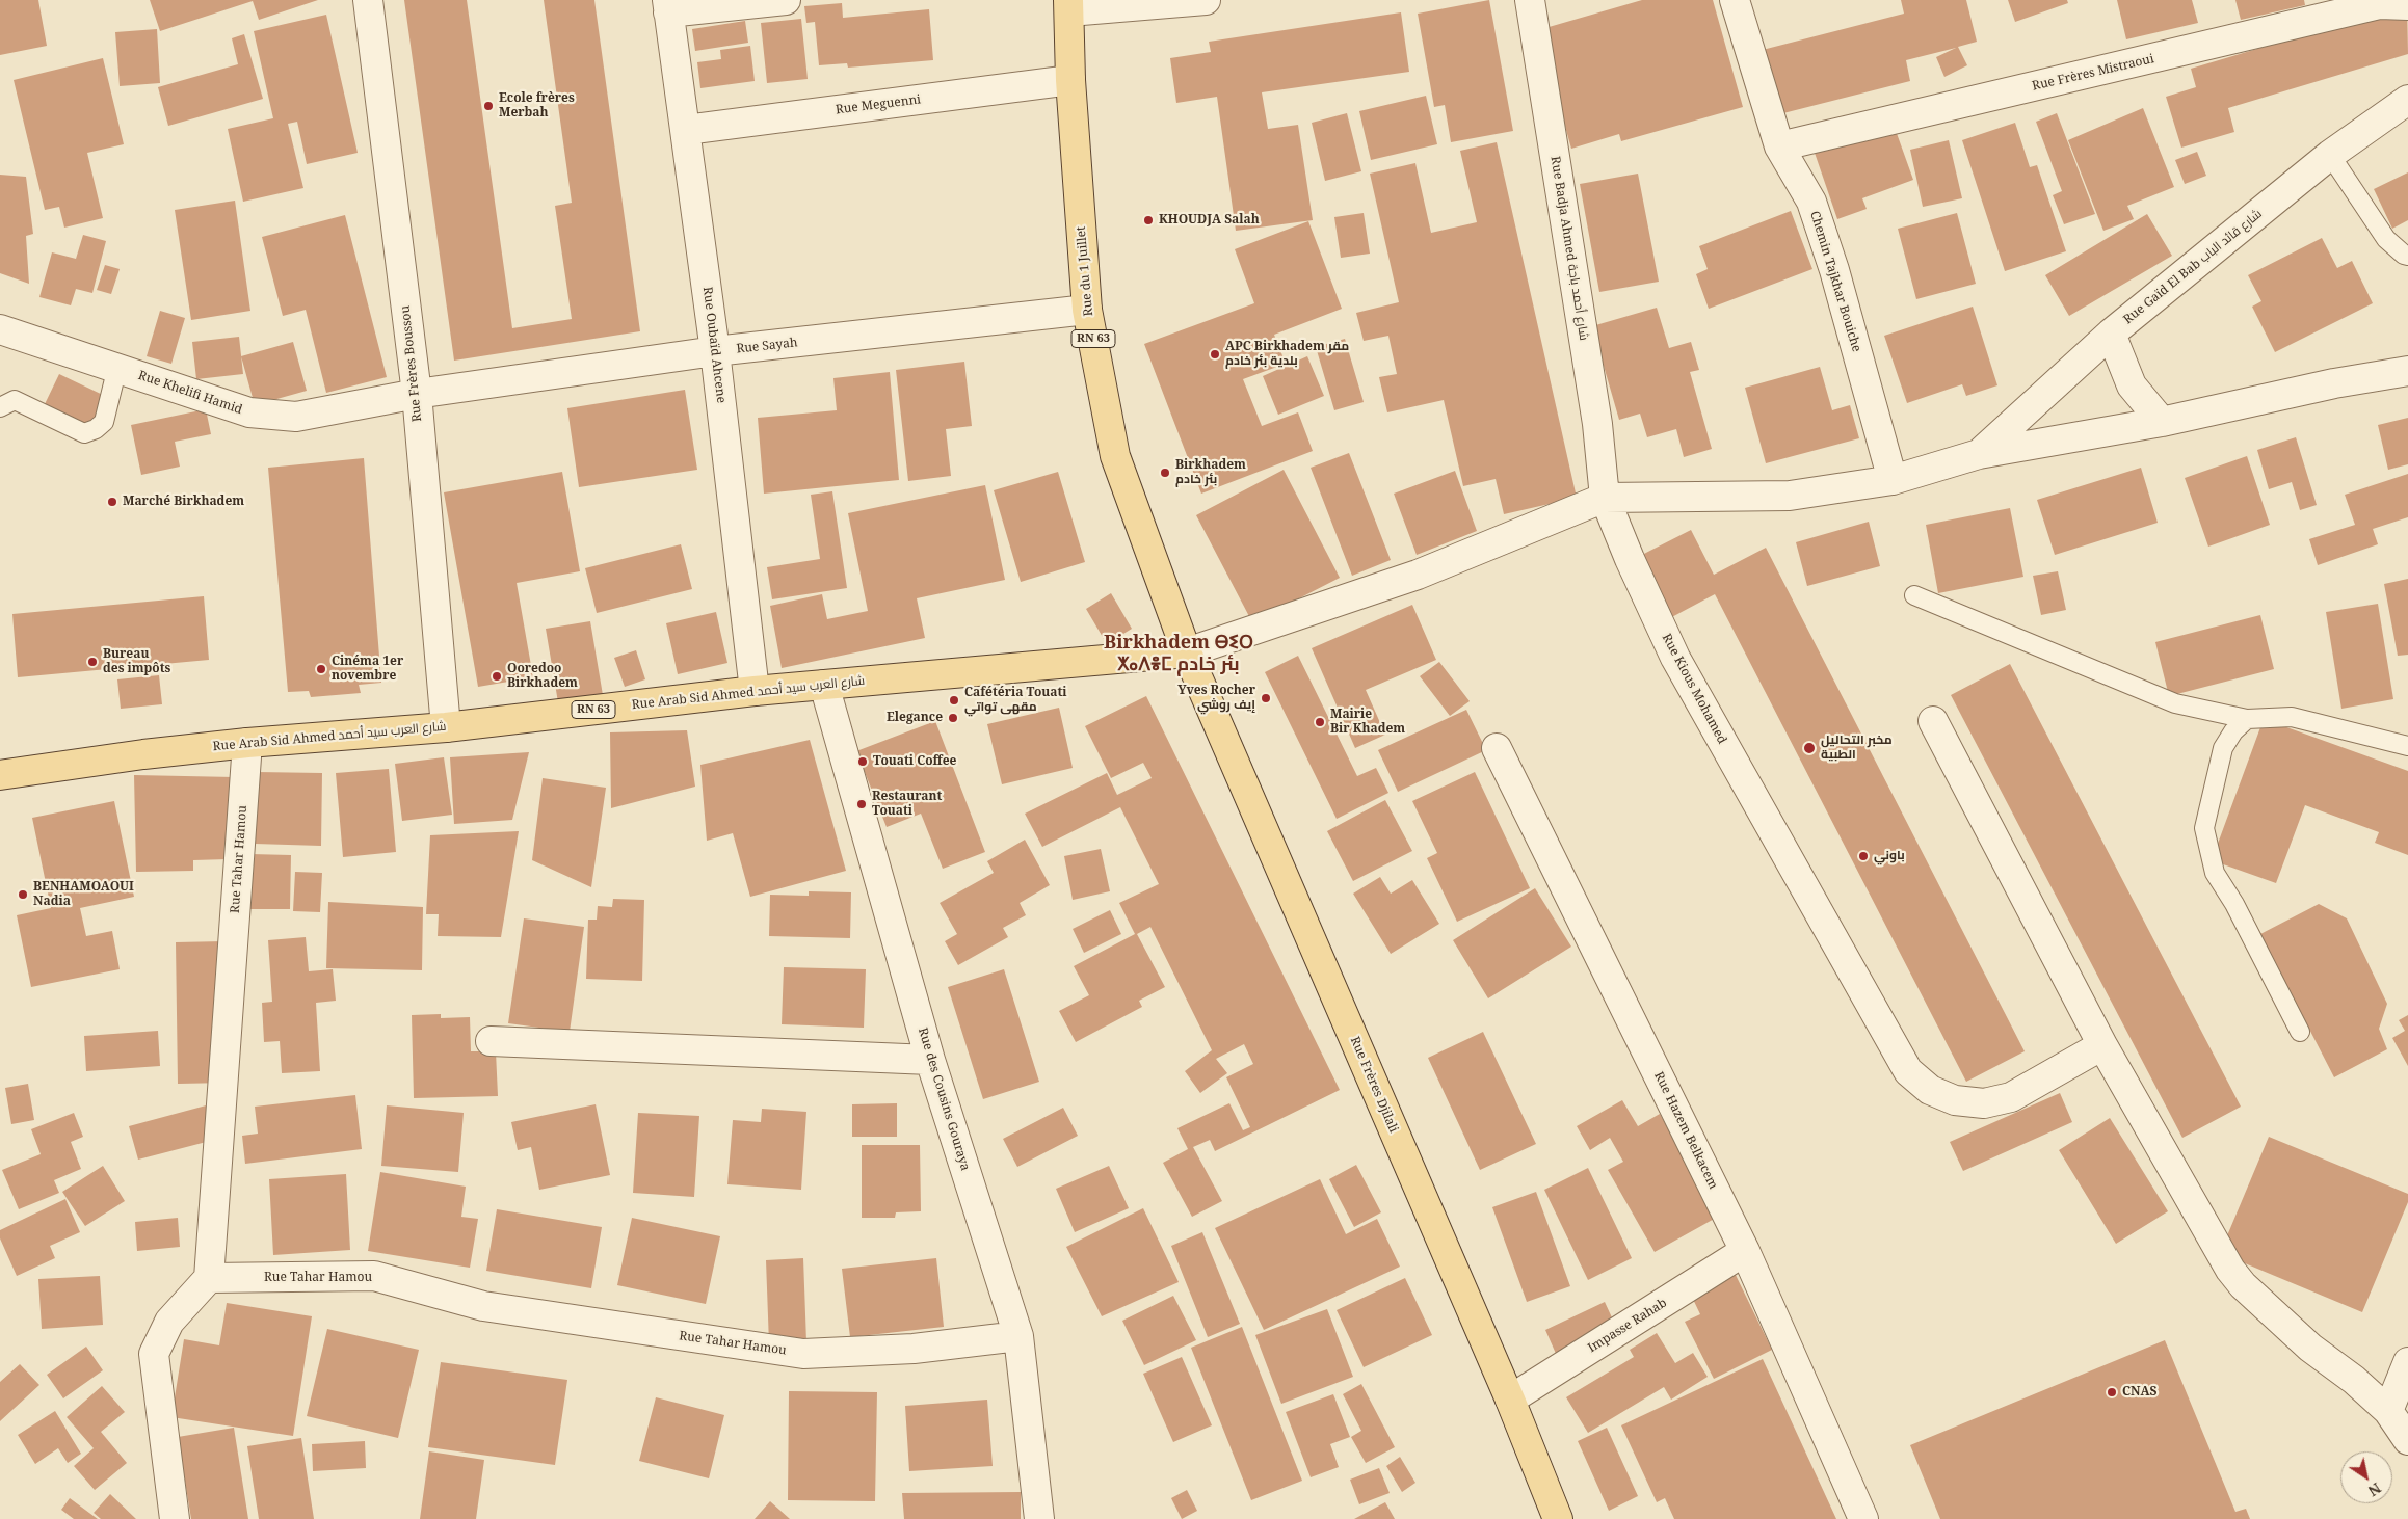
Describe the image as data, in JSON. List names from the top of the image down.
{
  "streets": {
    "main road": [
      "Rue du 1 Juillet",
      "RN 63",
      "Rue Arab Sid Ahmed شارع العرب سيد أحمد",
      "Rue Frères Djilali"
    ],
    "street": [
      "Rue Frères Mistraoui",
      "Rue Meguenni",
      "Rue Badja Ahmed شارع أحمد باجة",
      "Rue Gaïd El Bab شارع قائد الباب",
      "Chemin Tajkhar Bouiche",
      "Rue Oubaïd Ahcene",
      "Rue Sayah",
      "Rue Frères Boussou",
      "Rue Khelifi Hamid",
      "Rue Kious Mohamed",
      "Rue Tahar Hamou",
      "Rue des Cousins Gouraya",
      "Rue Hazem Belkacem",
      "Impasse Rahab"
    ]
  },
  "crossings": [
    ["Rue Frères Mistraoui", "Chemin Tajkhar Bouiche"],
    ["Rue Meguenni", "Rue du 1 Juillet"],
    ["Rue Meguenni", "Rue Oubaïd Ahcene"],
    ["Rue Badja Ahmed شارع أحمد باجة", "Rue Kious Mohamed"],
    ["Rue du 1 Juillet", "Rue Sayah"],
    ["Rue du 1 Juillet", "Rue Arab Sid Ahmed شارع العرب سيد أحمد"],
    ["Rue du 1 Juillet", "Rue Frères Djilali"],
    ["Rue Oubaïd Ahcene", "Rue Sayah"],
    ["Rue Oubaïd Ahcene", "Rue Arab Sid Ahmed شارع العرب سيد أحمد"],
    ["Rue Sayah", "Rue Frères Boussou"],
    ["Rue Sayah", "Rue Khelifi Hamid"],
    ["Rue Frères Boussou", "Rue Khelifi Hamid"],
    ["Rue Frères Boussou", "Rue Arab Sid Ahmed شارع العرب سيد أحمد"],
    ["Rue Arab Sid Ahmed شارع العرب سيد أحمد", "Rue Tahar Hamou"],
    ["Rue Arab Sid Ahmed شارع العرب سيد أحمد", "Rue Frères Djilali"],
    ["Rue Arab Sid Ahmed شارع العرب سيد أحمد", "Rue des Cousins Gouraya"],
    ["Rue Tahar Hamou", "Rue des Cousins Gouraya"],
    ["Rue Frères Djilali", "Impasse Rahab"],
    ["Rue Hazem Belkacem", "Impasse Rahab"]
  ],
  "districts": ["Birkhadem ⴱⵉⵔ ⵅⴰⴷⴻⵎ بئر خادم"],
  "places": [
    "Ecole frères Merbah",
    "KHOUDJA Salah",
    "APC Birkhadem مقر بلدية بئر خادم",
    "Birkhadem بئر خادم",
    "Marché Birkhadem",
    "Bureau des impôts",
    "Cinéma 1er novembre",
    "Ooredoo Birkhadem",
    "Yves Rocher إيف روشي",
    "Cafétéria Touati مقهى تواتي",
    "Elegance",
    "Mairie Bir Khadem",
    "مخبر التحاليل الطبية",
    "Touati Coffee",
    "Restaurant Touati",
    "باوني",
    "BENHAMOAOUI Nadia",
    "CNAS"
  ],
  "north": "bottom right"
}
